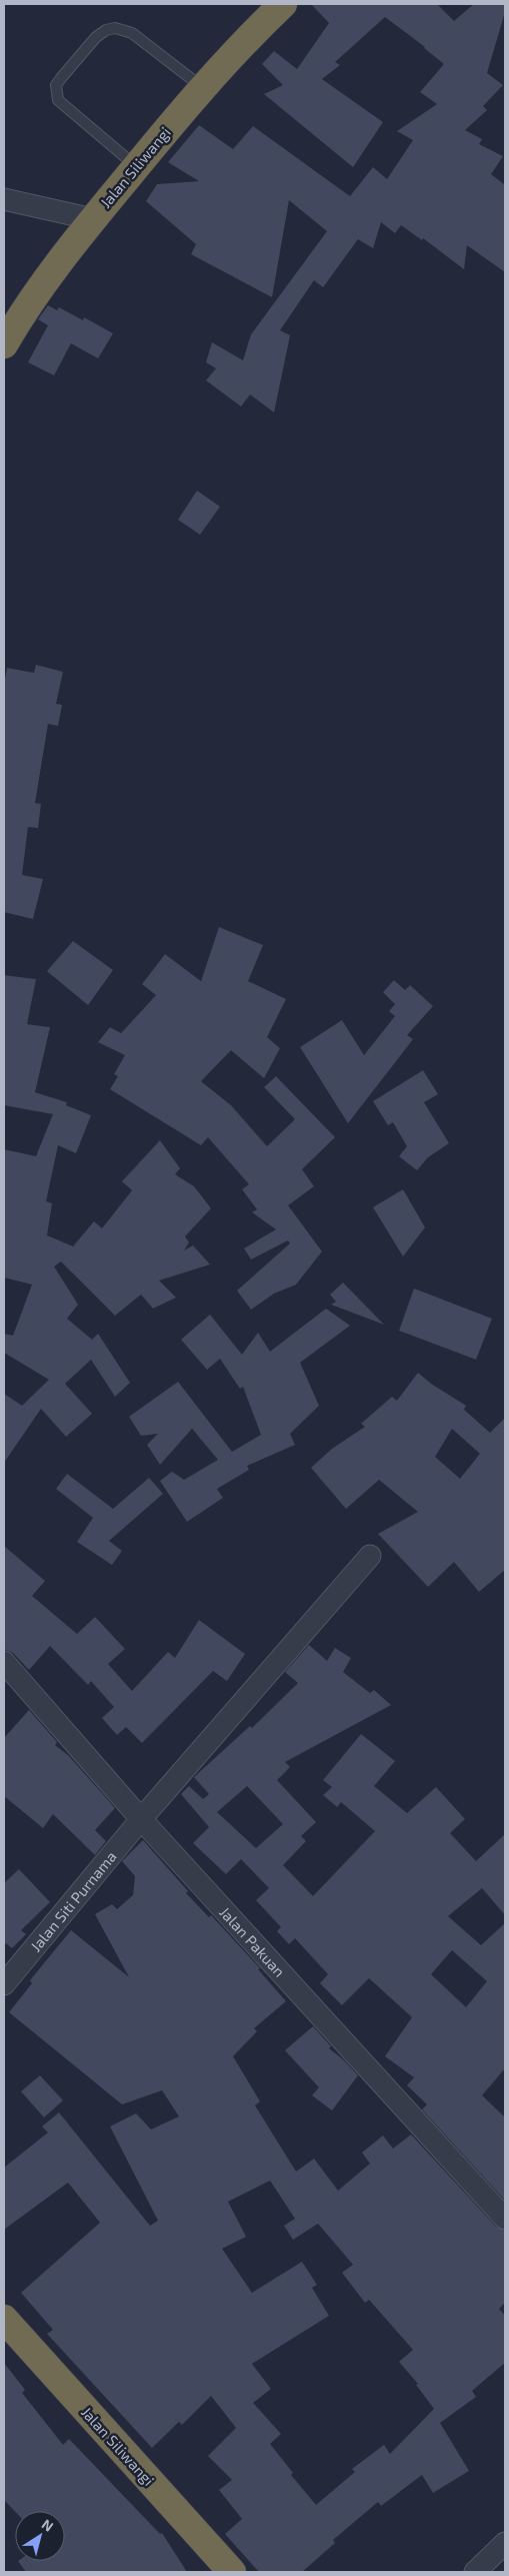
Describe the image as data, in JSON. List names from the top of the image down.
{
  "streets": {
    "highway": ["Jalan Siliwangi"],
    "street": ["Jalan Siti Purnama", "Jalan Pakuan"]
  },
  "crossings": [
    ["Jalan Siti Purnama", "Jalan Pakuan"]
  ],
  "north": "top right"
}
